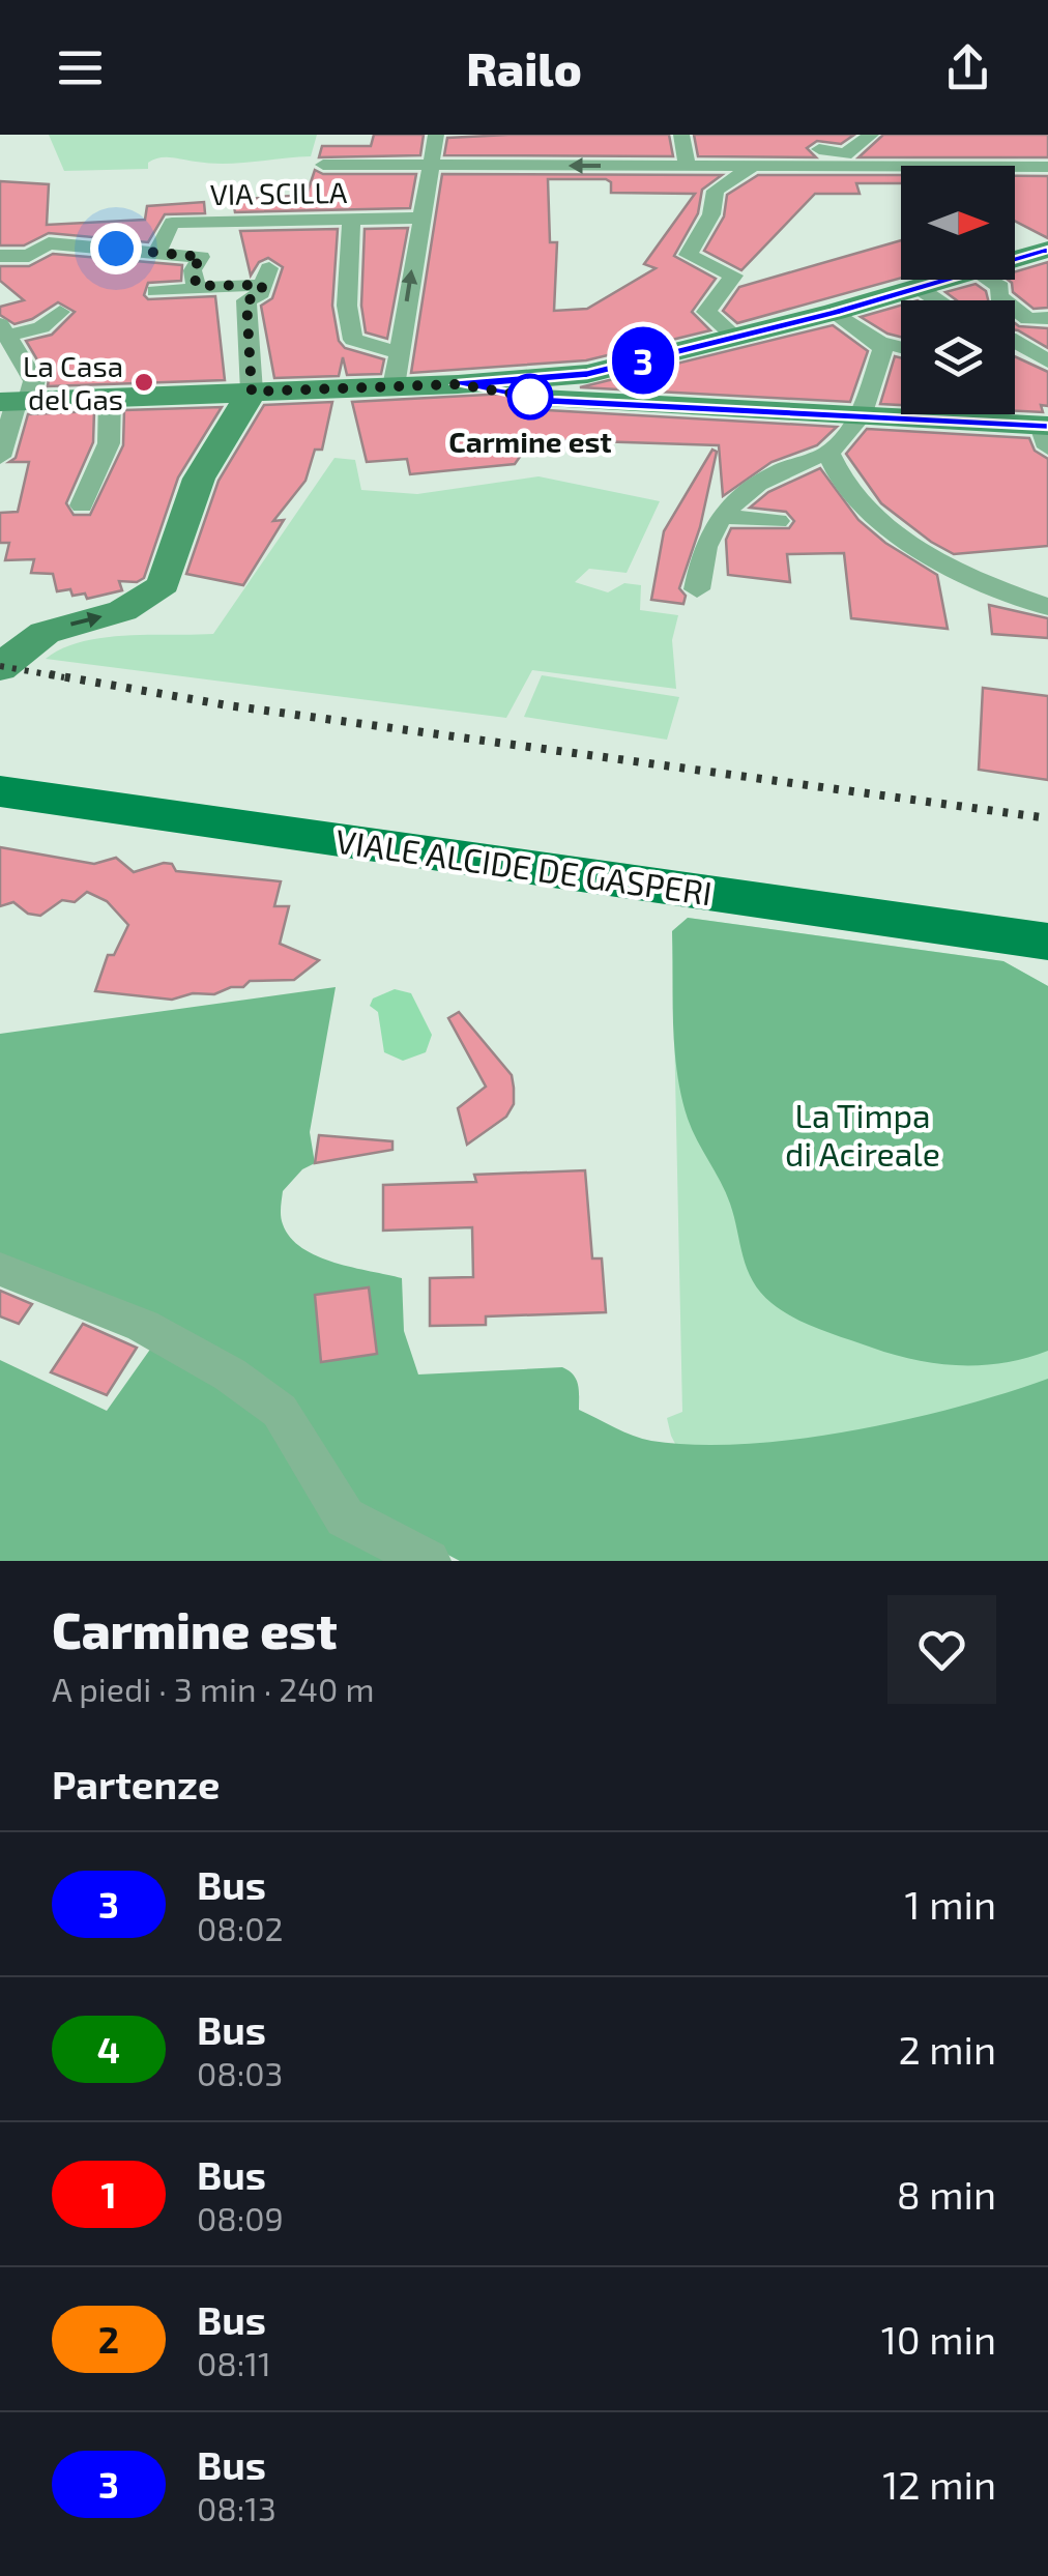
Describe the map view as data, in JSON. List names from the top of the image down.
{
  "streets": {
    "main road": ["VIALE ALCIDE DE GASPERI"],
    "street": ["VIA SCILLA"]
  },
  "parks": ["La Timpa di Acireale"],
  "places": ["La Casa del Gas", "Carmine est"],
  "lines": ["bus line 3"],
  "north": "right",
  "page": {
    "header": "Railo",
    "on_map": "3",
    "heading": [
      ["Carmine est", "A piedi · 3 min · 240 m"],
      "Partenze"
    ],
    "list": [
      {
        "mark": "3",
        "name": "Bus",
        "note": "08:02",
        "value": "1 min"
      },
      {
        "mark": "4",
        "name": "Bus",
        "note": "08:03",
        "value": "2 min"
      },
      {
        "mark": "1",
        "name": "Bus",
        "note": "08:09",
        "value": "8 min"
      },
      {
        "mark": "2",
        "name": "Bus",
        "note": "08:11",
        "value": "10 min"
      },
      {
        "mark": "3",
        "name": "Bus",
        "note": "08:13",
        "value": "12 min"
      }
    ]
  }
}
